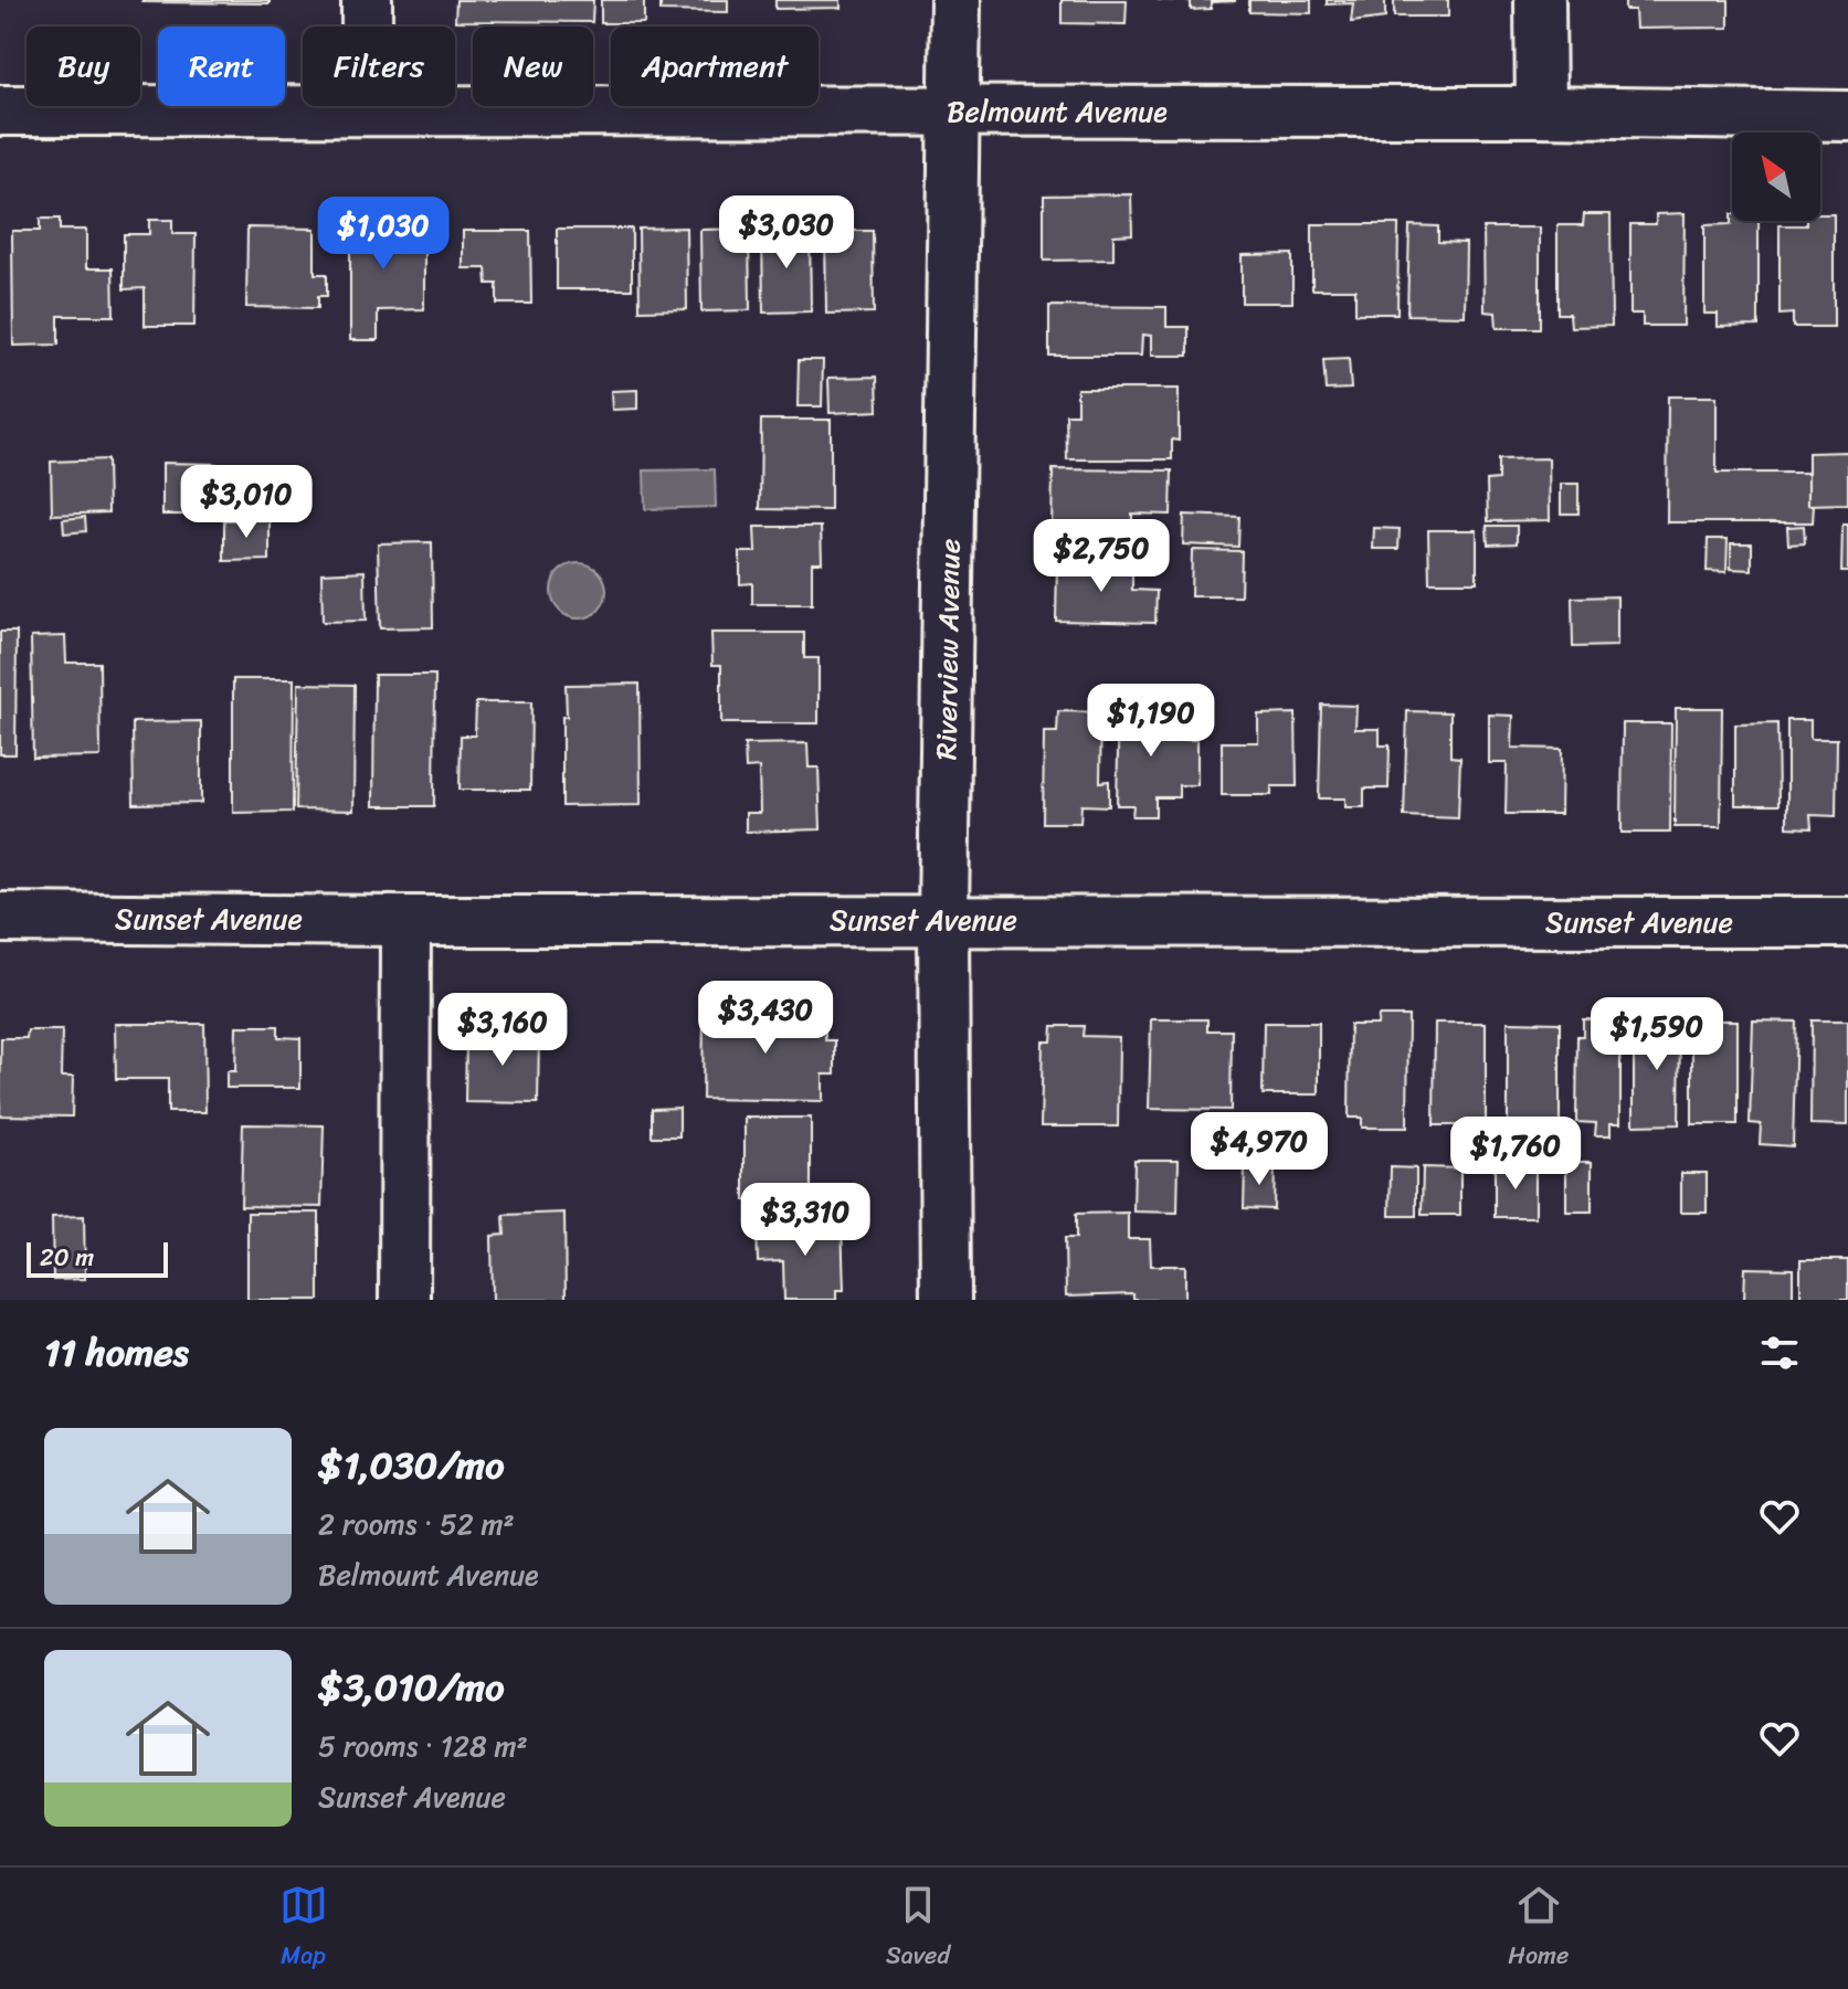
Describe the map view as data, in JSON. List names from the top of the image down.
{
  "streets": {
    "street": ["Belmount Avenue", "Riverview Avenue", "Sunset Avenue"]
  },
  "crossings": [
    ["Belmount Avenue", "Riverview Avenue"],
    ["Riverview Avenue", "Sunset Avenue"]
  ],
  "scale_bar": "20 m",
  "north": "top left",
  "page": {
    "chip": [
      "Buy",
      "Rent",
      "Filters",
      "New",
      "Apartment"
    ],
    "price": [
      "$3,030",
      "$1,030",
      "$3,010",
      "$2,750",
      "$1,190",
      "$3,430",
      "$3,160",
      "$1,590",
      "$4,970",
      "$1,760",
      "$3,310"
    ],
    "scale": "20 m",
    "heading": "11 homes",
    "list": [
      {
        "name": "$1,030/mo",
        "note": "2 rooms · 52 m² · Belmount Avenue"
      },
      {
        "name": "$3,010/mo",
        "note": "5 rooms · 128 m² · Sunset Avenue"
      }
    ],
    "tabs": ["Map", "Saved", "Home"]
  }
}
